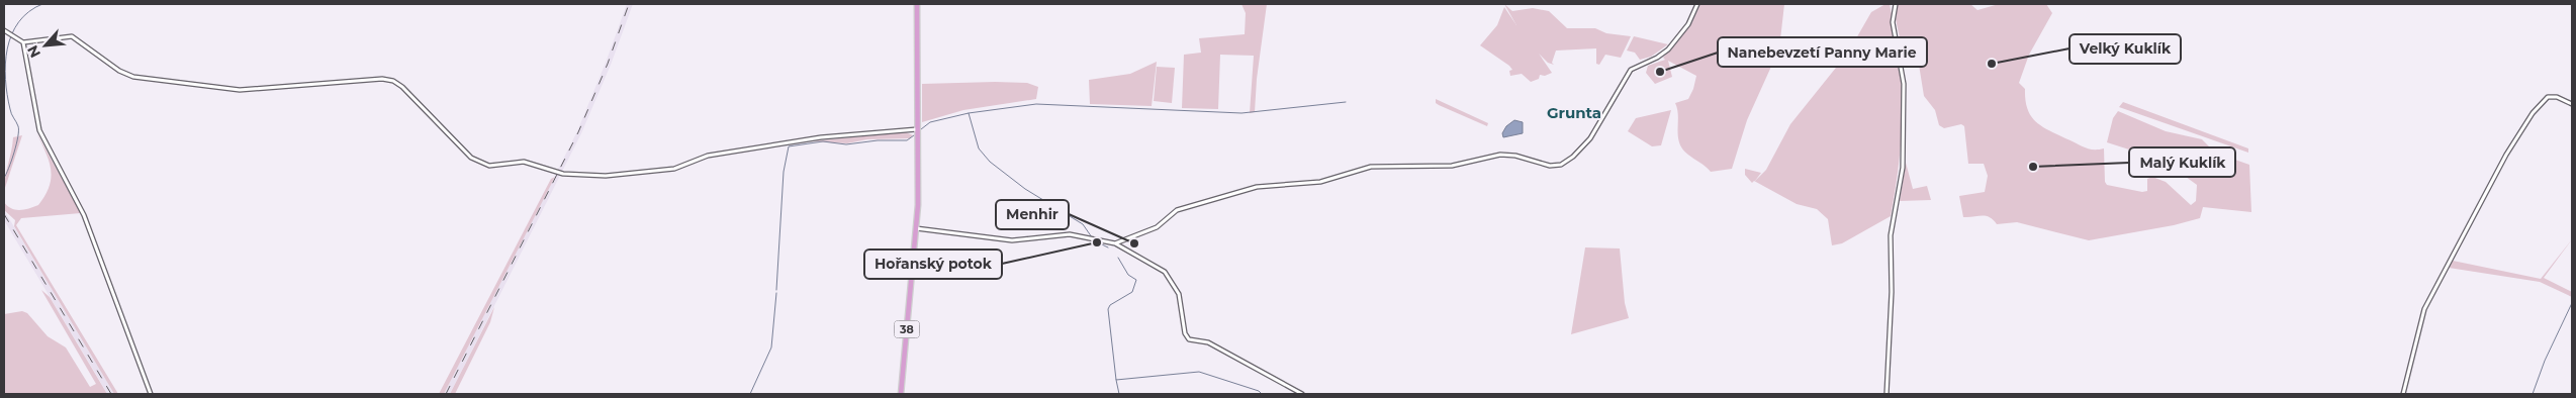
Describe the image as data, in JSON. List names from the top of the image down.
{
  "streets": {
    "main road": ["38"]
  },
  "districts": ["Grunta"],
  "places": [
    "Velký Kuklík",
    "Nanebevzetí Panny Marie",
    "Malý Kuklík",
    "Hořanský potok",
    "Menhir"
  ],
  "north": "bottom left"
}
